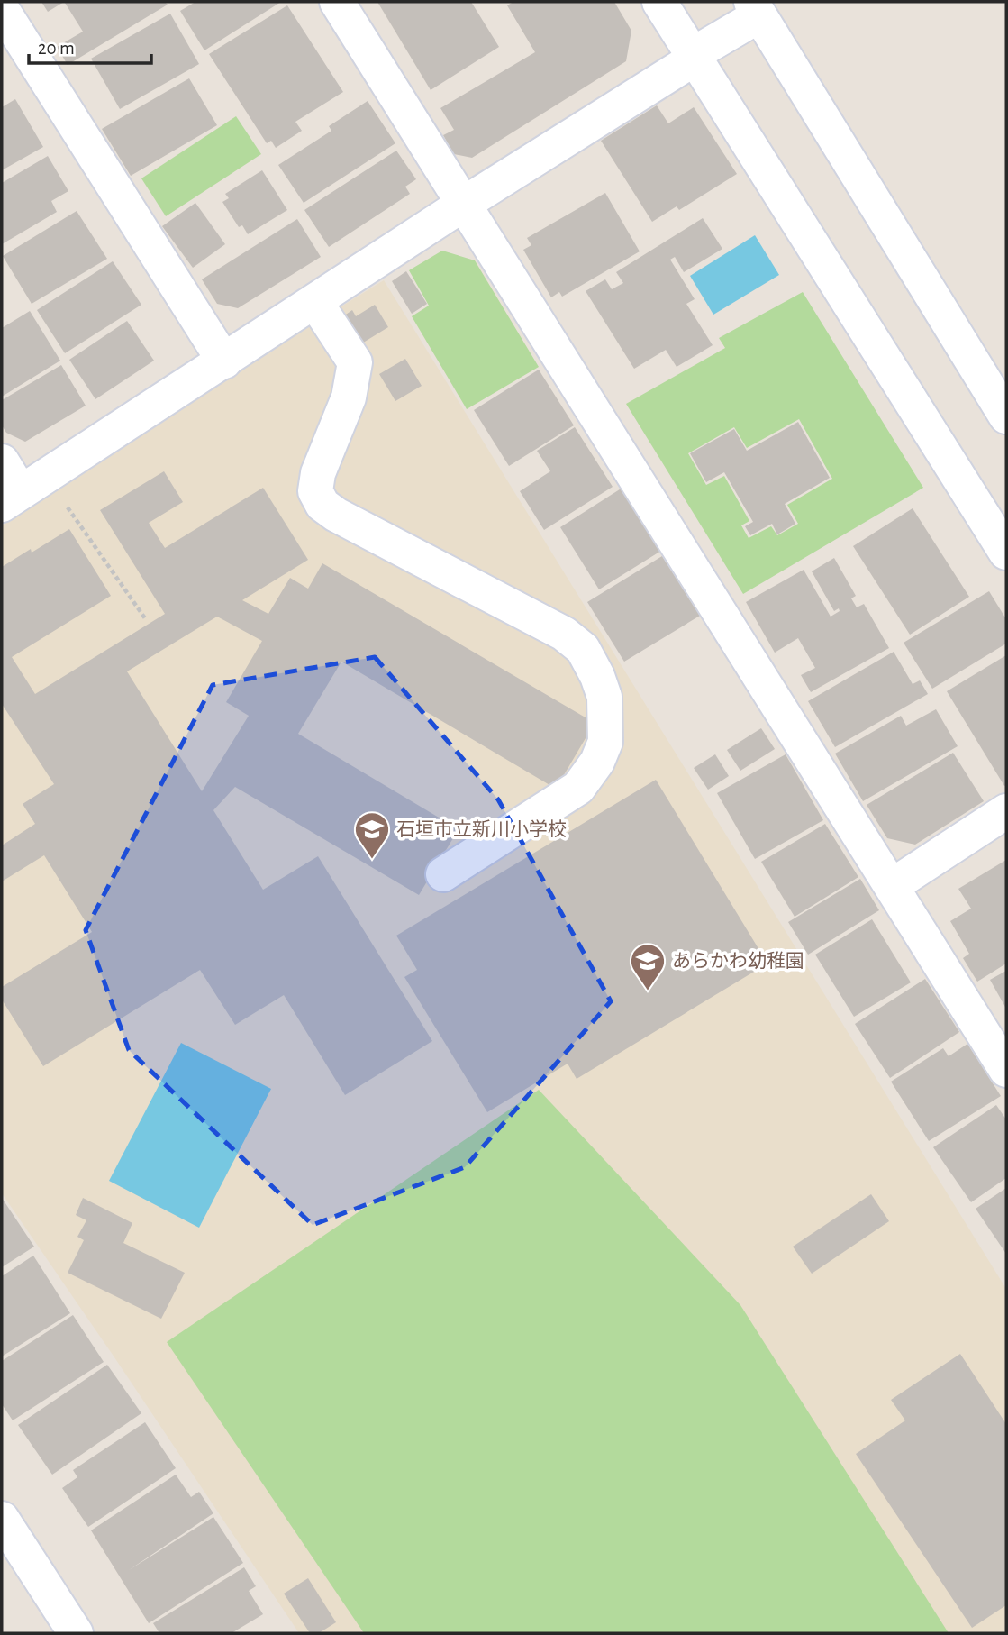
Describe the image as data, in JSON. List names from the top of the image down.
{
  "places": {
    "school or university": ["石垣市立新川小学校", "あらかわ幼稚園"]
  },
  "scale_bar": "20 m"
}
